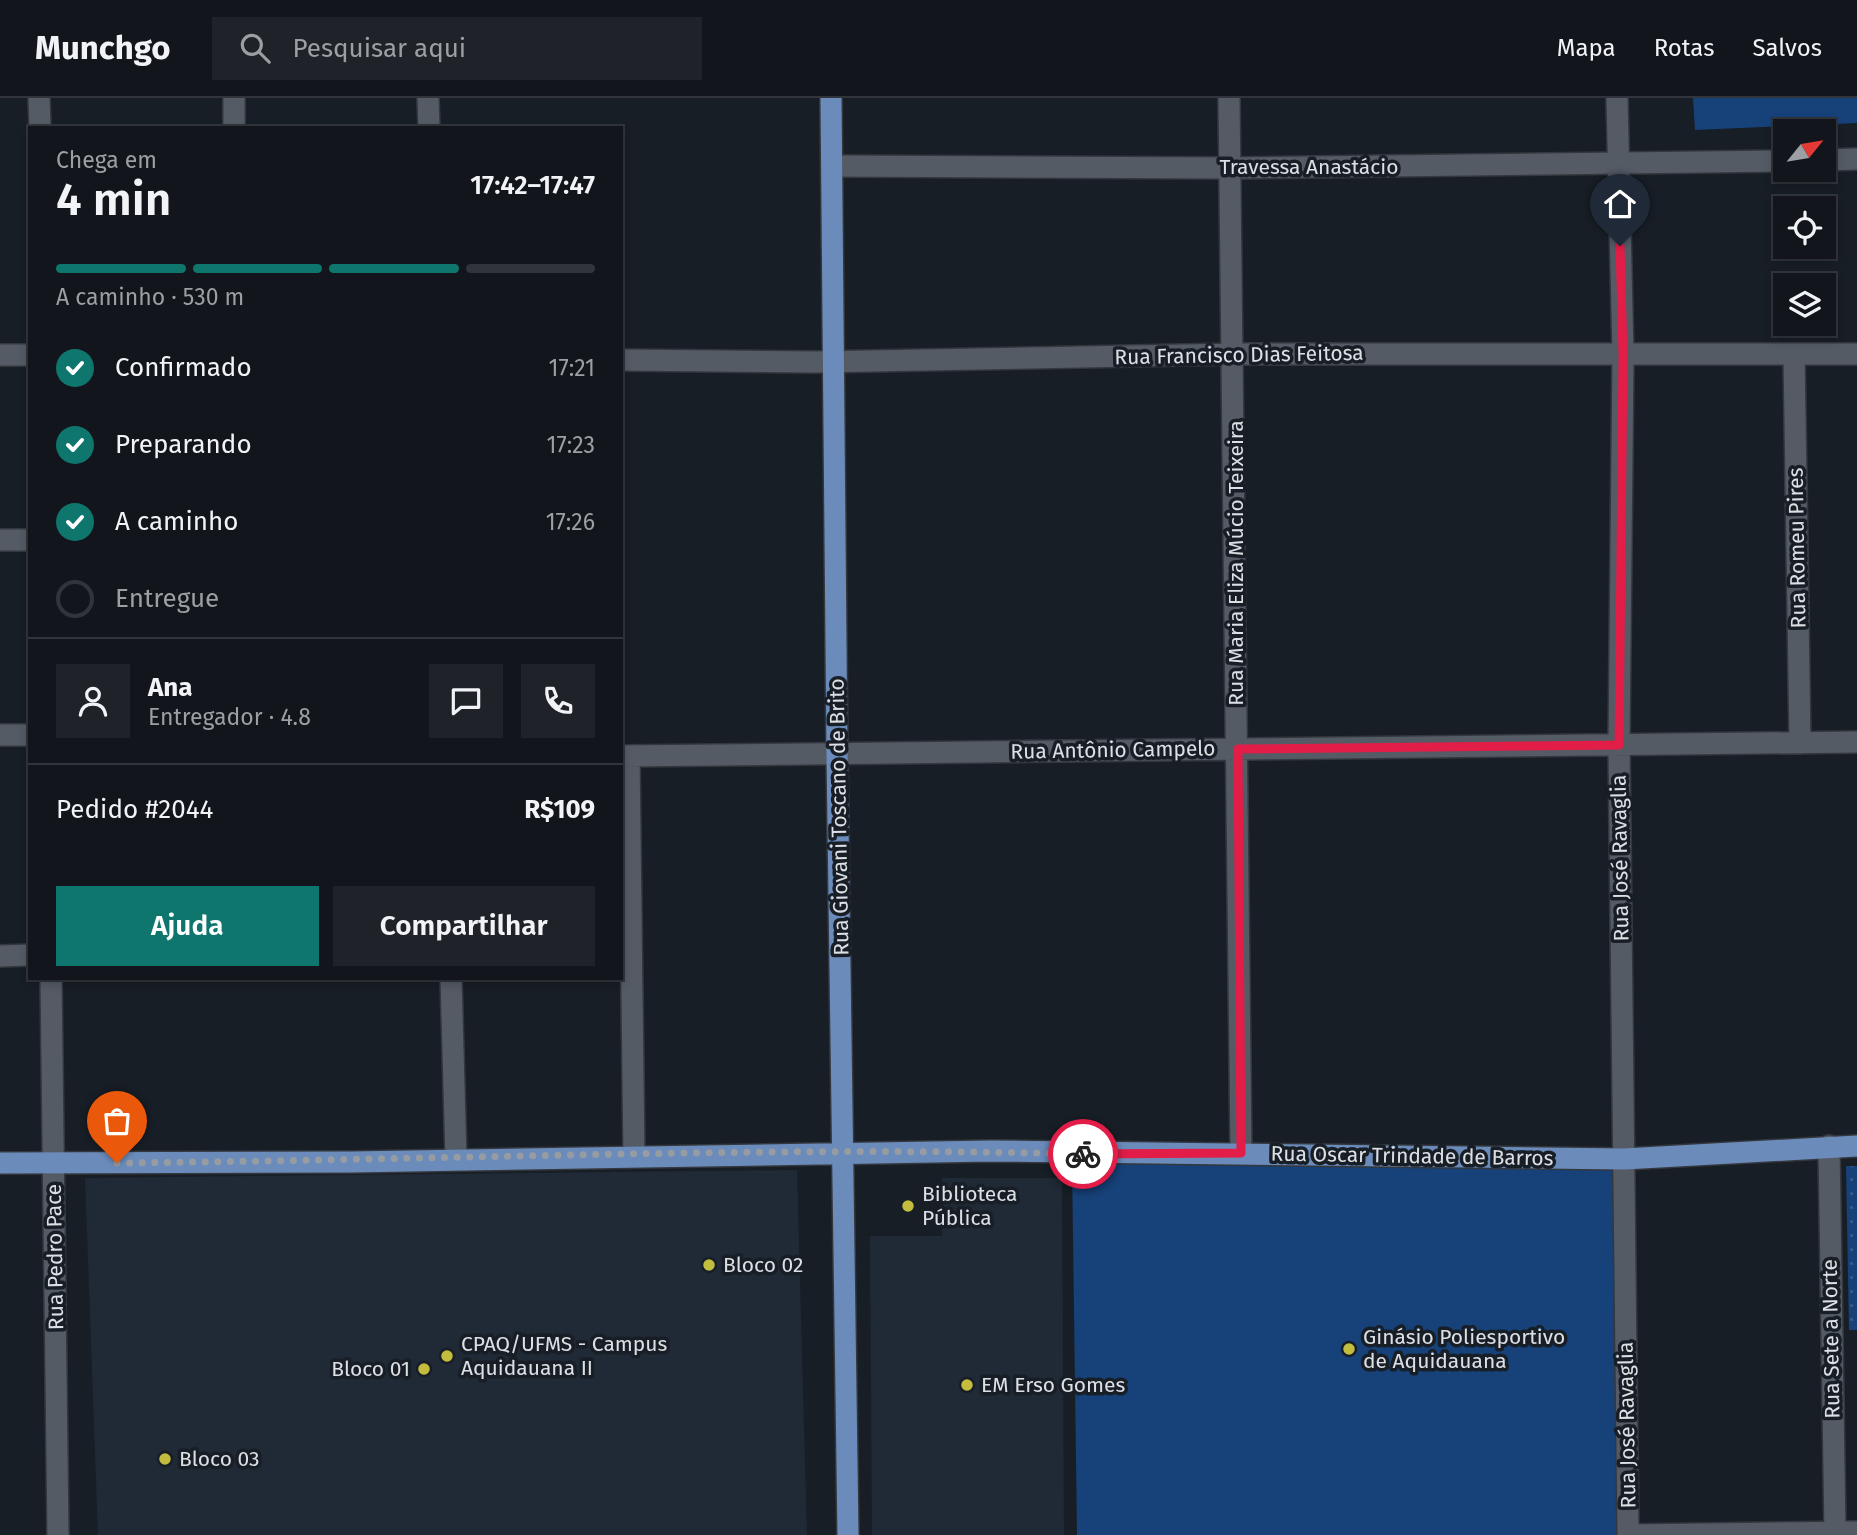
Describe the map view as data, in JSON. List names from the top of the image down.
{
  "streets": {
    "main road": ["Rua Giovani Toscano de Brito", "Rua Oscar Trindade de Barros"],
    "street": [
      "Travessa Anastácio",
      "Rua Francisco Dias Feitosa",
      "Rua Romeu Pires",
      "Rua Maria Eliza Múcio Teixeira",
      "Rua Antônio Campelo",
      "Rua José Ravaglia",
      "Rua Pedro Pace",
      "Rua Sete a Norte"
    ]
  },
  "crossings": [
    ["Travessa Anastácio", "Rua Maria Eliza Múcio Teixeira"],
    ["Travessa Anastácio", "Rua Giovani Toscano de Brito"],
    ["Travessa Anastácio", "Rua José Ravaglia"],
    ["Rua Francisco Dias Feitosa", "Rua Romeu Pires"],
    ["Rua Francisco Dias Feitosa", "Rua Maria Eliza Múcio Teixeira"],
    ["Rua Francisco Dias Feitosa", "Rua Giovani Toscano de Brito"],
    ["Rua Francisco Dias Feitosa", "Rua José Ravaglia"],
    ["Rua Romeu Pires", "Rua Antônio Campelo"],
    ["Rua Maria Eliza Múcio Teixeira", "Rua Antônio Campelo"],
    ["Rua Maria Eliza Múcio Teixeira", "Rua Oscar Trindade de Barros"],
    ["Rua Antônio Campelo", "Rua Giovani Toscano de Brito"],
    ["Rua Antônio Campelo", "Rua José Ravaglia"],
    ["Rua Giovani Toscano de Brito", "Rua Oscar Trindade de Barros"],
    ["Rua José Ravaglia", "Rua Oscar Trindade de Barros"],
    ["Rua Oscar Trindade de Barros", "Rua Pedro Pace"],
    ["Rua Oscar Trindade de Barros", "Rua Sete a Norte"]
  ],
  "places": [
    "Biblioteca Pública",
    "Bloco 02",
    "Ginásio Poliesportivo de Aquidauana",
    "CPAQ/UFMS - Campus Aquidauana II",
    "Bloco 01",
    "EM Erso Gomes",
    "Bloco 03"
  ],
  "north": "top right",
  "page": {
    "header": "Munchgo",
    "search": "Pesquisar aqui",
    "nav": ["Mapa", "Rotas", "Salvos"],
    "heading": ["4 min", "Chega em", "17:42–17:47"],
    "panel": [
      "Ana",
      "Entregador · 4.8",
      "Pedido #2044",
      "R$109"
    ],
    "bar": "A caminho · 530 m",
    "list": [
      ["Confirmado", "17:21"],
      ["Preparando", "17:23"],
      ["A caminho", "17:26"],
      "Entregue"
    ],
    "buttons": ["Ajuda", "Compartilhar"]
  }
}
